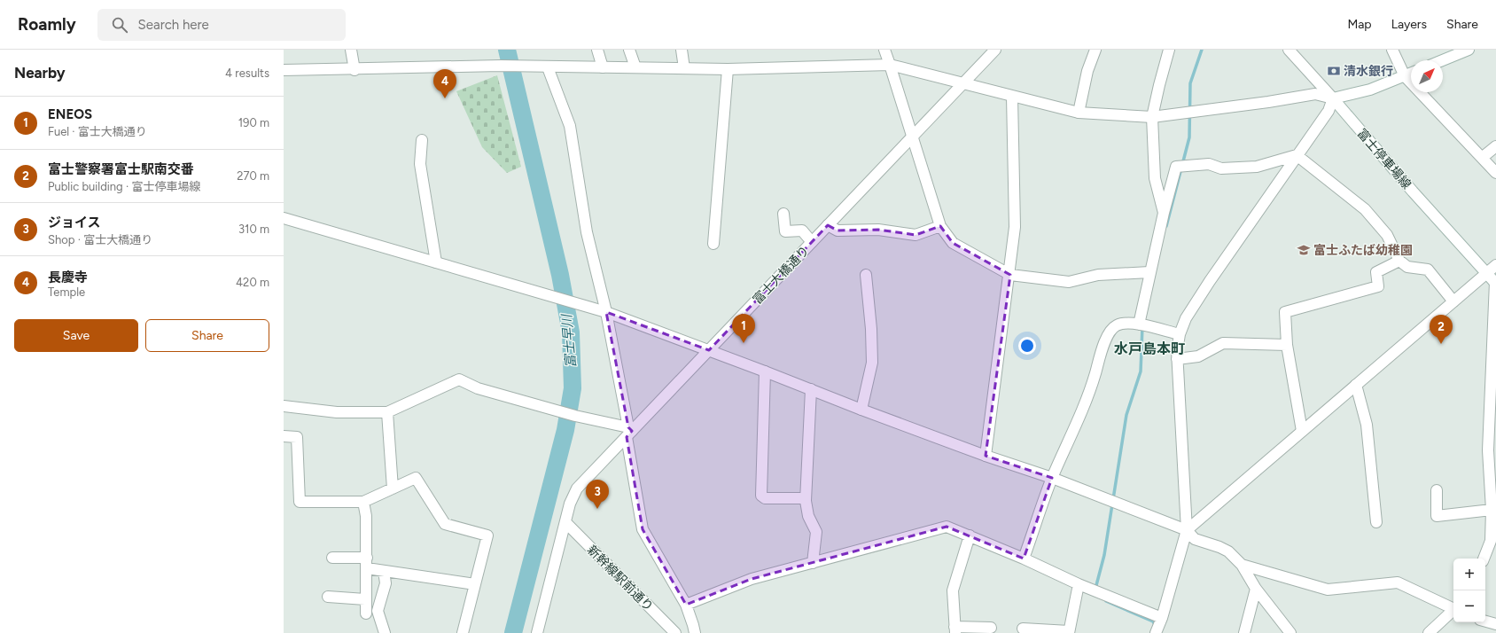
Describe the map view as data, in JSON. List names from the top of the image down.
{
  "streets": {
    "street": ["富士停車場線", "富士大橋通り", "新幹線駅前通り"]
  },
  "crossings": [
    ["富士大橋通り", "新幹線駅前通り"]
  ],
  "districts": ["水戸島本町"],
  "water": ["富士早川"],
  "places": {
    "bank": ["清水銀行"],
    "school or university": ["富士ふたば幼稚園"]
  },
  "north": "top right",
  "page": {
    "header": "Roamly",
    "search": "Search here",
    "nav": ["Map", "Layers", "Share"],
    "heading": ["Nearby", "4 results"],
    "pins": [
      "4",
      "1",
      "2",
      "3"
    ],
    "list": [
      {
        "mark": "1",
        "name": "ENEOS",
        "note": "Fuel · 富士大橋通り",
        "value": "190 m"
      },
      {
        "mark": "2",
        "name": "富士警察署富士駅南交番",
        "note": "Public building · 富士停車場線",
        "value": "270 m"
      },
      {
        "mark": "3",
        "name": "ジョイス",
        "note": "Shop · 富士大橋通り",
        "value": "310 m"
      },
      {
        "mark": "4",
        "name": "長慶寺",
        "note": "Temple",
        "value": "420 m"
      }
    ],
    "buttons": ["Save", "Share"],
    "map_buttons": ["+", "−"]
  }
}
